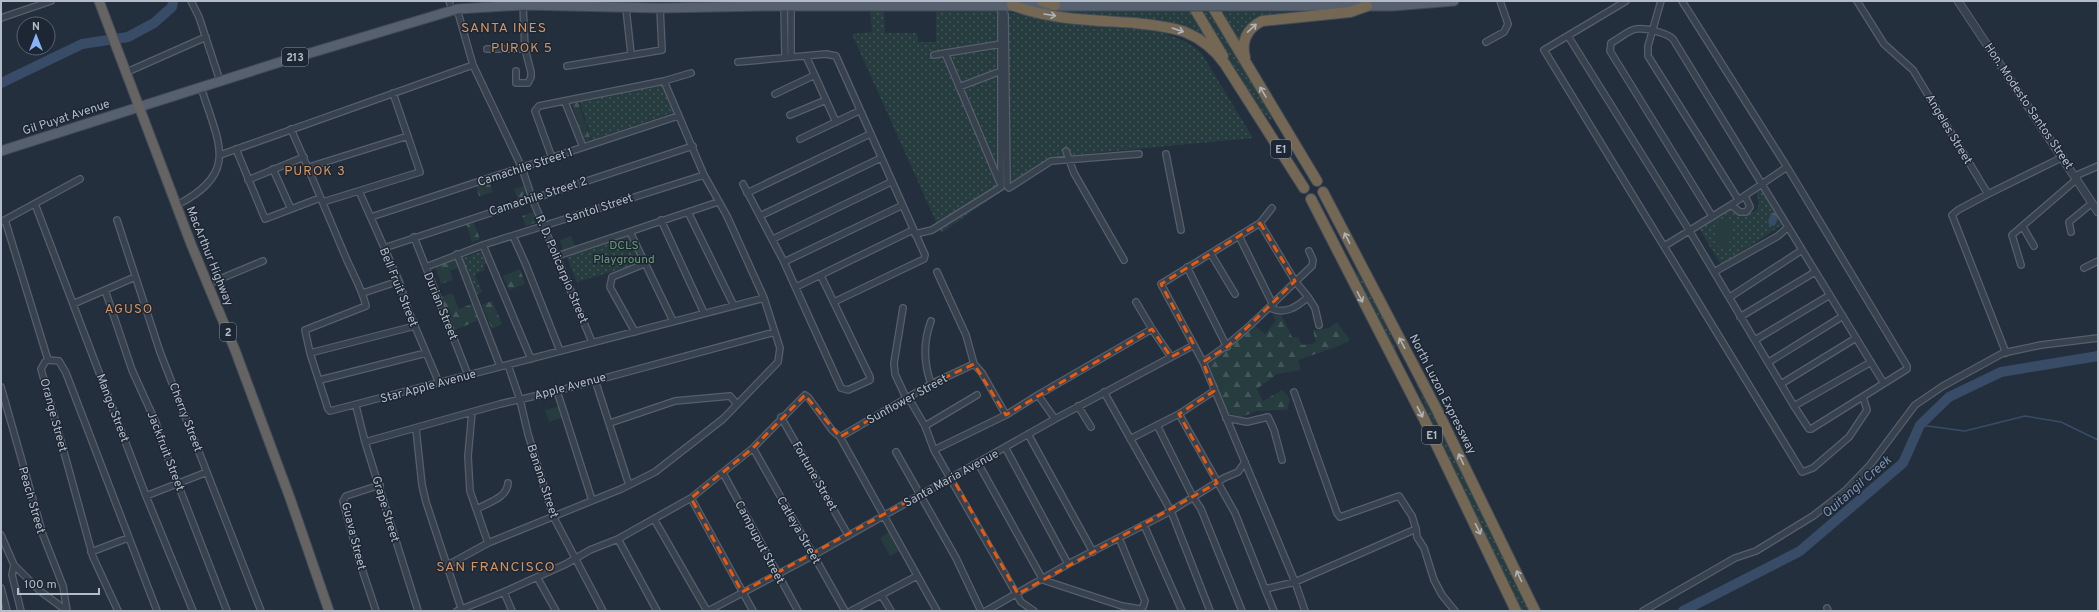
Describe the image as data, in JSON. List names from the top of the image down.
{
  "streets": {
    "highway": [
      "E1",
      "MacArthur Highway",
      "2",
      "North Luzon Expressway"
    ],
    "main road": ["213", "Gil Puyat Avenue"],
    "street": [
      "Hon. Modesto Santos Street",
      "Angeles Street",
      "Camachile Street 1",
      "Camachile Street 2",
      "Santol Street",
      "R. D. Policarpio Street",
      "Bell Fruit Street",
      "Durian Street",
      "Star Apple Avenue",
      "Apple Avenue",
      "Sunflower Street",
      "Mango Street",
      "Orange Street",
      "Cherry Street",
      "Jackfruit Street",
      "Fortune Street",
      "Santa Maria Avenue",
      "Banana Street",
      "Peach Street",
      "Grape Street",
      "Catleya Street",
      "Guava Street",
      "Campuput Street"
    ]
  },
  "crossings": [
    ["213", "Gil Puyat Avenue"],
    ["213", "MacArthur Highway"],
    ["213", "R. D. Policarpio Street"],
    ["Gil Puyat Avenue", "MacArthur Highway"],
    ["Camachile Street 1", "R. D. Policarpio Street"],
    ["Camachile Street 1", "Bell Fruit Street"],
    ["Camachile Street 2", "R. D. Policarpio Street"],
    ["Camachile Street 2", "Bell Fruit Street"],
    ["Camachile Street 2", "Durian Street"],
    ["Santol Street", "R. D. Policarpio Street"],
    ["Santol Street", "Durian Street"],
    ["R. D. Policarpio Street", "Star Apple Avenue"],
    ["Bell Fruit Street", "Star Apple Avenue"],
    ["Durian Street", "Star Apple Avenue"],
    ["Star Apple Avenue", "Banana Street"],
    ["Star Apple Avenue", "Grape Street"],
    ["Apple Avenue", "Banana Street"],
    ["Apple Avenue", "Grape Street"],
    ["Fortune Street", "Santa Maria Avenue"],
    ["Santa Maria Avenue", "Catleya Street"],
    ["Santa Maria Avenue", "Campuput Street"],
    ["Grape Street", "Guava Street"]
  ],
  "districts": [
    "SANTA INES",
    "PUROK 5",
    "PUROK 3",
    "AGUSO",
    "SAN FRANCISCO"
  ],
  "water": ["Quitangil Creek"],
  "parks": ["DCLS Playground"],
  "scale_bar": "100 m",
  "north": "top"
}
